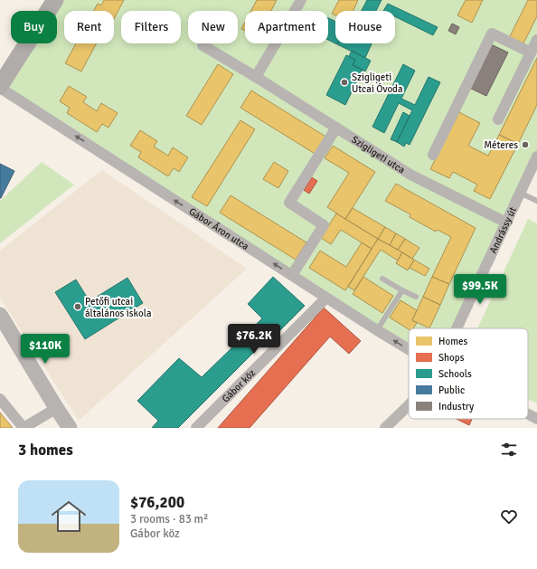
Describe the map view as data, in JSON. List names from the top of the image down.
{
  "streets": {
    "street": [
      "Szigligeti utca",
      "Gábor Áron utca",
      "Andrássy út",
      "Gábor köz"
    ]
  },
  "crossings": [
    ["Szigligeti utca", "Andrássy út"],
    ["Gábor Áron utca", "Gábor köz"]
  ],
  "one_way": ["Gábor Áron utca"],
  "places": ["Szigligeti Utcai Óvoda", "Méteres", "Petőfi utcai általános iskola"],
  "legend": [
    "Homes",
    "Shops",
    "Schools",
    "Public",
    "Industry"
  ],
  "page": {
    "chip": [
      "Buy",
      "Rent",
      "Filters",
      "New",
      "Apartment",
      "House"
    ],
    "price": ["$99.5K", "$76.2K", "$110K"],
    "heading": "3 homes",
    "list": [
      {
        "name": "$76,200",
        "note": "3 rooms · 83 m² · Gábor köz"
      }
    ]
  }
}
